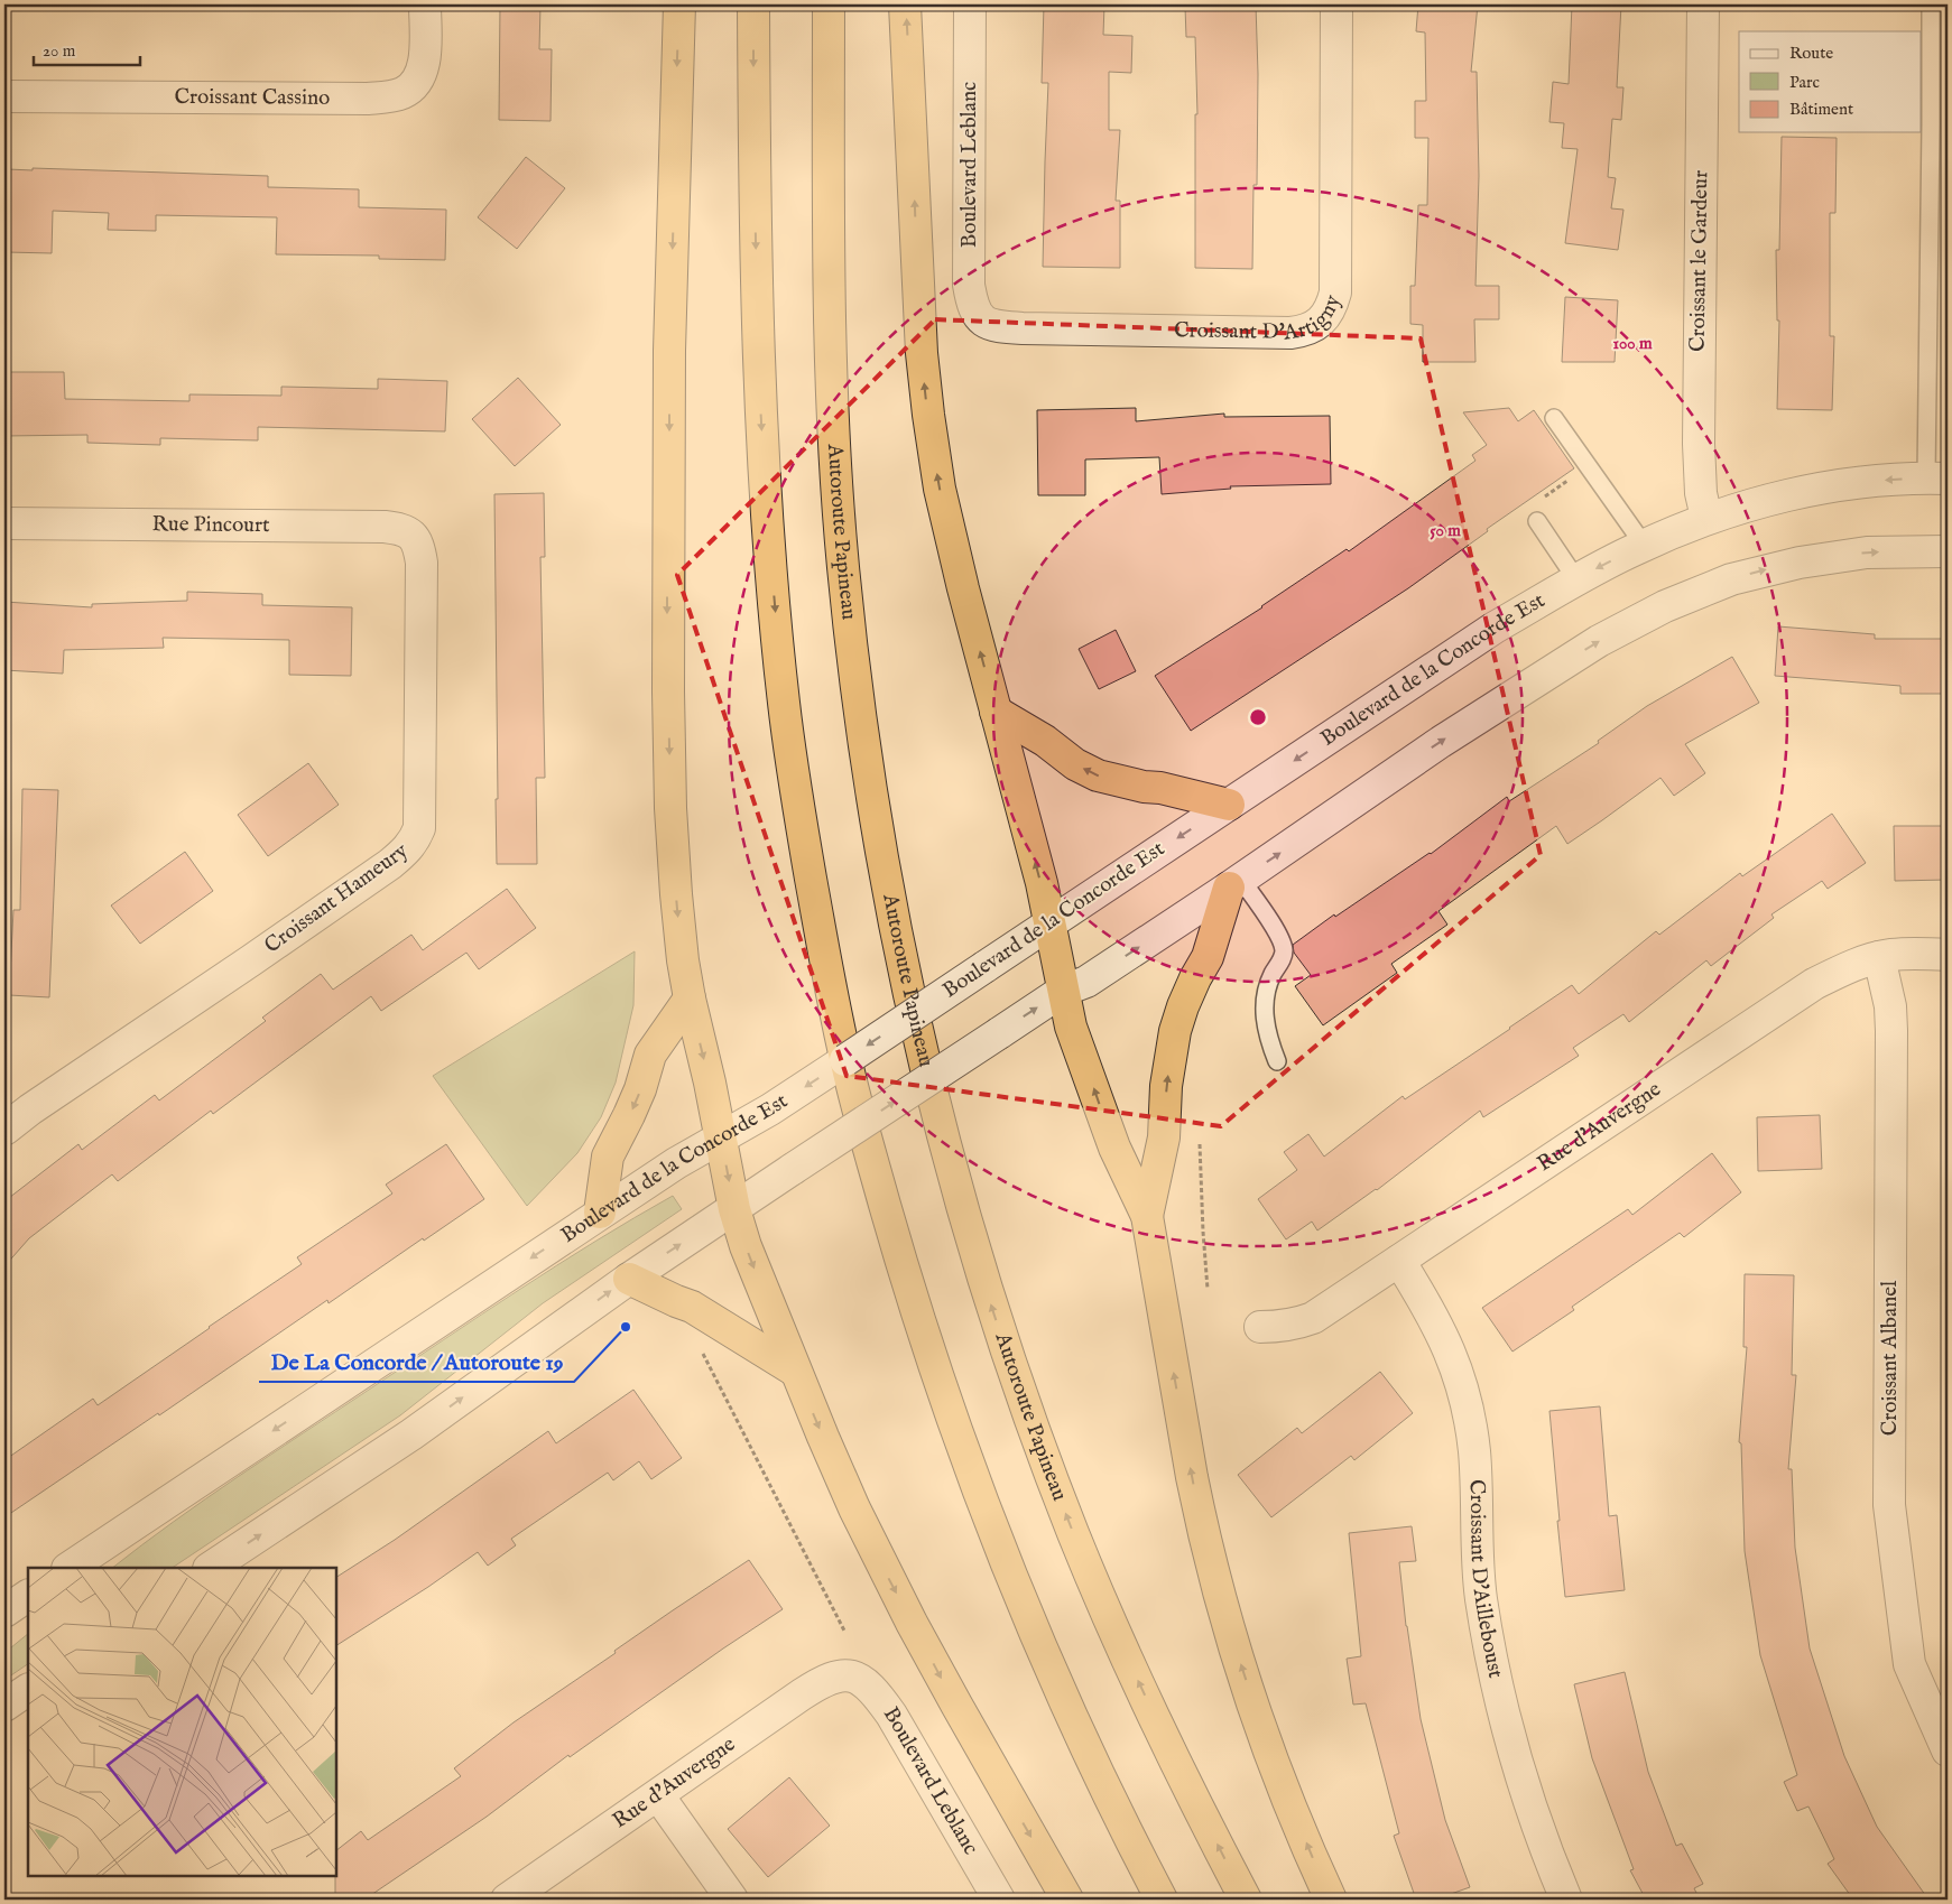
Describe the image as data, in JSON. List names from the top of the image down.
{
  "streets": {
    "highway": ["Autoroute Papineau"],
    "street": [
      "Croissant Cassino",
      "Boulevard Leblanc",
      "Croissant le Gardeur",
      "Croissant D'Artigny",
      "Rue Pincourt",
      "Boulevard de la Concorde Est",
      "Croissant Hameury",
      "Rue d'Auvergne",
      "Croissant Albanel",
      "Croissant D'Ailleboust"
    ]
  },
  "crossings": [
    ["Boulevard Leblanc", "Croissant D'Artigny"],
    ["Boulevard Leblanc", "Rue d'Auvergne"],
    ["Croissant le Gardeur", "Boulevard de la Concorde Est"],
    ["Rue Pincourt", "Croissant Hameury"],
    ["Rue d'Auvergne", "Croissant Albanel"],
    ["Rue d'Auvergne", "Croissant D'Ailleboust"]
  ],
  "places": ["De La Concorde / Autoroute 19"],
  "legend": ["Route", "Parc", "Bâtiment"],
  "scale_bar": "20 m",
  "rings": ["100 m", "50 m"]
}
